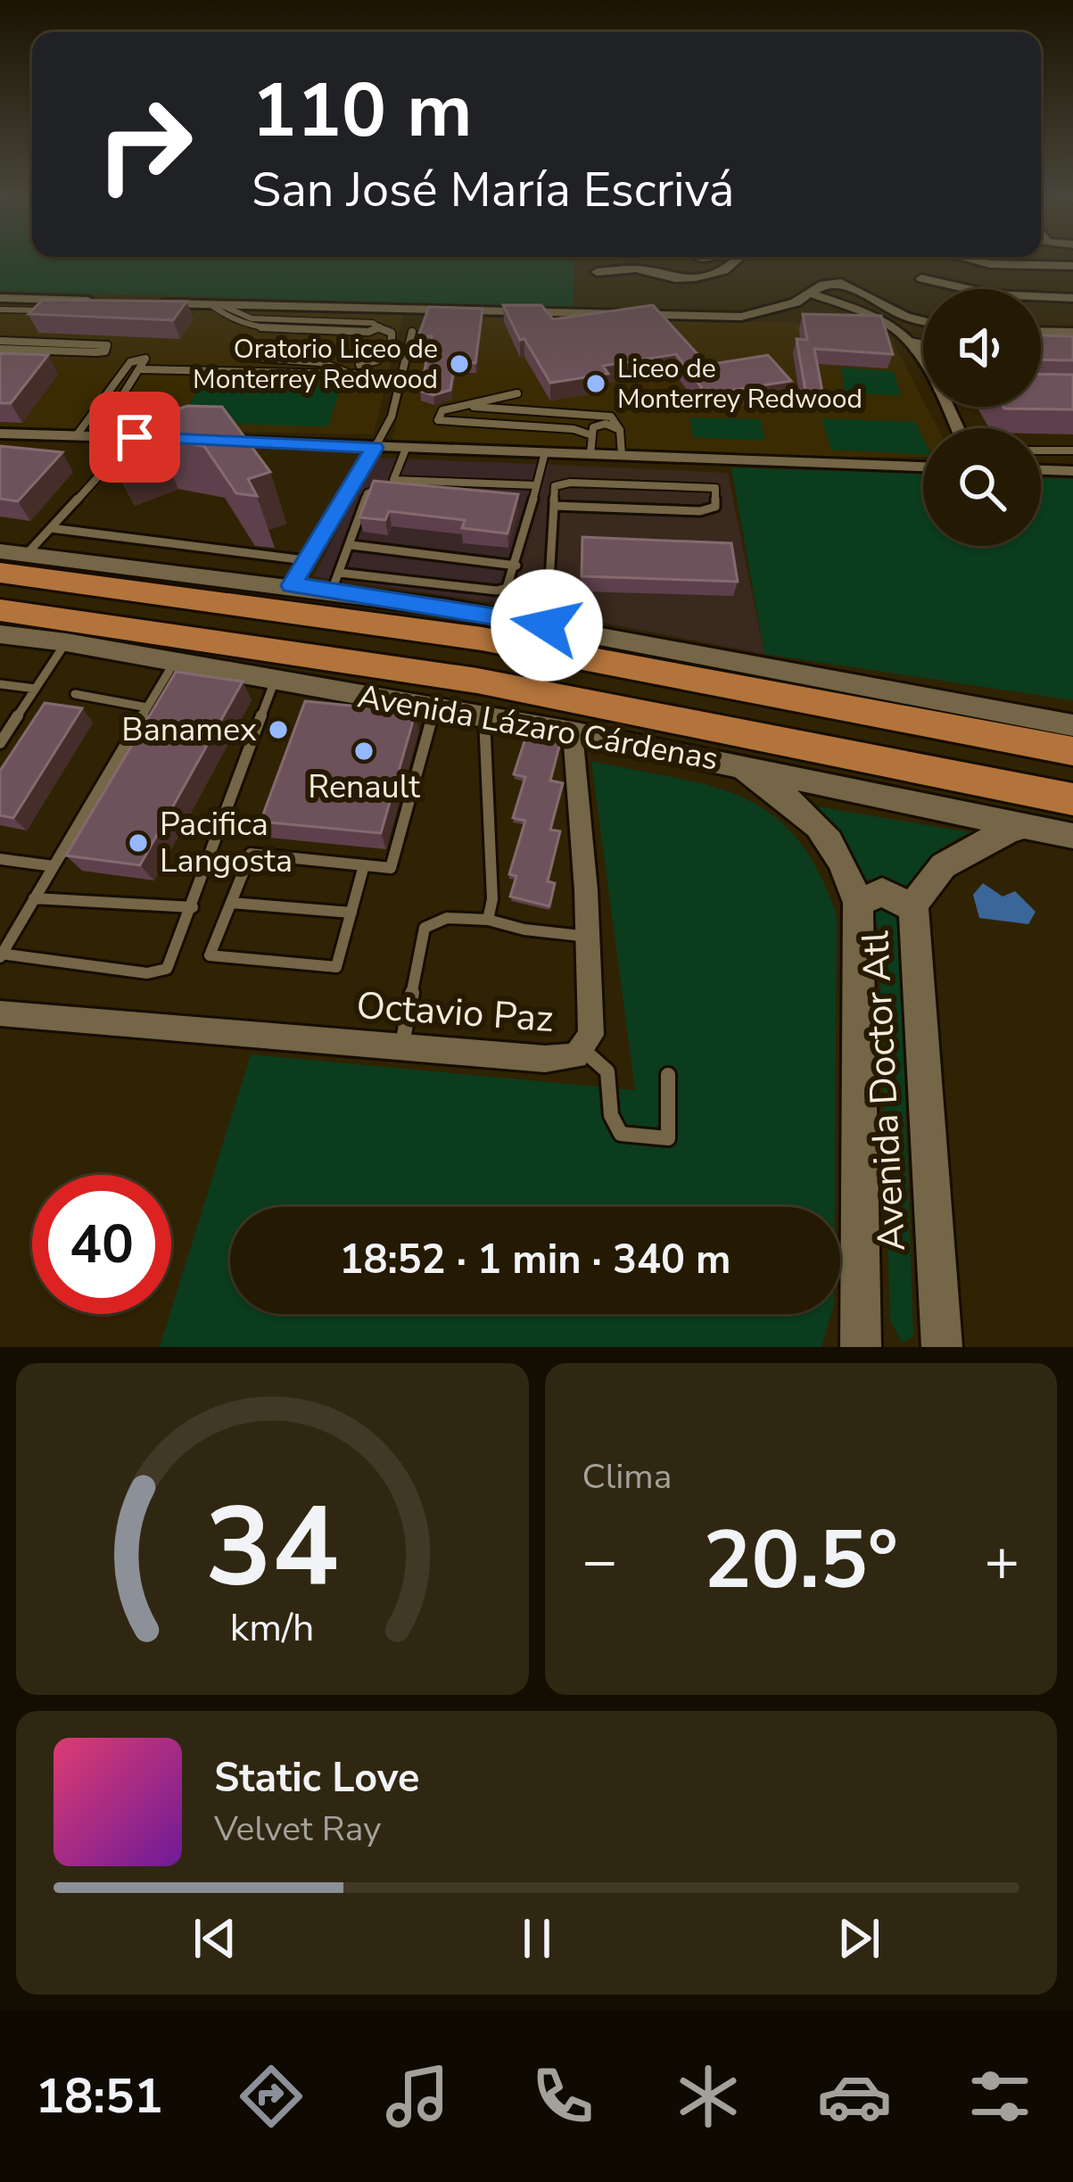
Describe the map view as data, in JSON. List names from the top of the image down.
{
  "streets": {
    "highway": ["Avenida Lázaro Cárdenas"],
    "street": ["Octavio Paz", "Avenida Doctor Atl"]
  },
  "crossings": [
    ["Avenida Lázaro Cárdenas", "Octavio Paz"],
    ["Avenida Lázaro Cárdenas", "Avenida Doctor Atl"]
  ],
  "places": [
    "Oratorio Liceo de Monterrey Redwood",
    "Liceo de Monterrey Redwood",
    "Banamex",
    "Renault",
    "Pacifica Langosta"
  ],
  "page": {
    "turn": ["110 m", "San José María Escrivá"],
    "limit": "40",
    "trip": "18:52 · 1 min · 340 m",
    "tile": "Clima",
    "heat": ["−", "20.5°", "+"],
    "song": ["Static Love", "Velvet Ray"],
    "tabs": "18:51",
    "gauge": ["34", "km/h"]
  }
}
